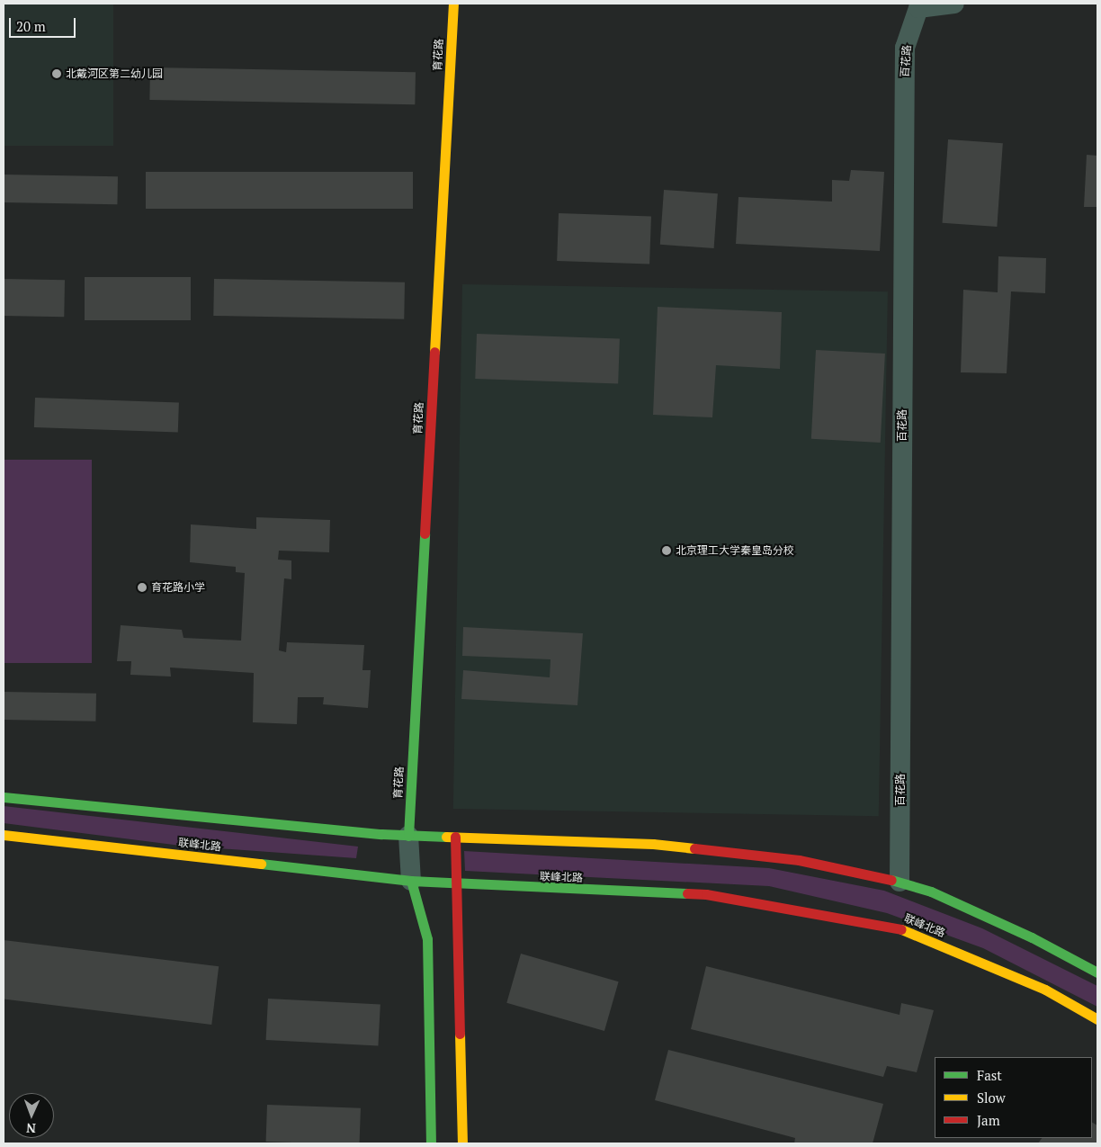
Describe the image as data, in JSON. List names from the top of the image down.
{
  "streets": {
    "main road": ["育花路", "联峰北路"],
    "street": ["百花路"]
  },
  "places": ["北戴河区第二幼儿园", "北京理工大学秦皇岛分校", "育花路小学"],
  "legend": ["Fast", "Slow", "Jam"],
  "scale_bar": "20 m",
  "north": "bottom"
}
